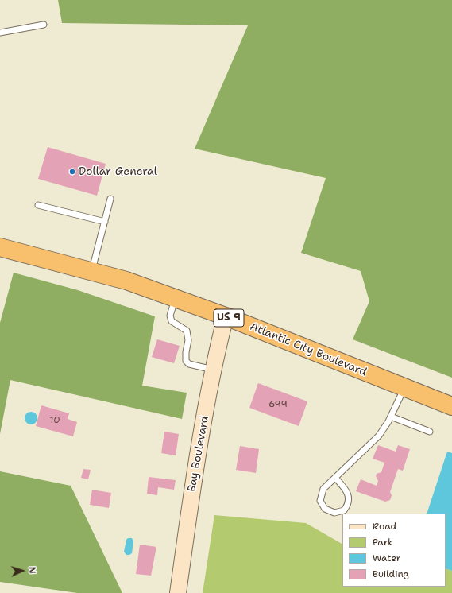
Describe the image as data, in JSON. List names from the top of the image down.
{
  "streets": {
    "highway": ["US 9", "Atlantic City Boulevard"],
    "street": ["Bay Boulevard"]
  },
  "crossings": [
    ["Atlantic City Boulevard", "Bay Boulevard"]
  ],
  "places": ["Dollar General"],
  "house_numbers": ["699", "10"],
  "legend": [
    "Road",
    "Park",
    "Water",
    "Building"
  ],
  "north": "right"
}
